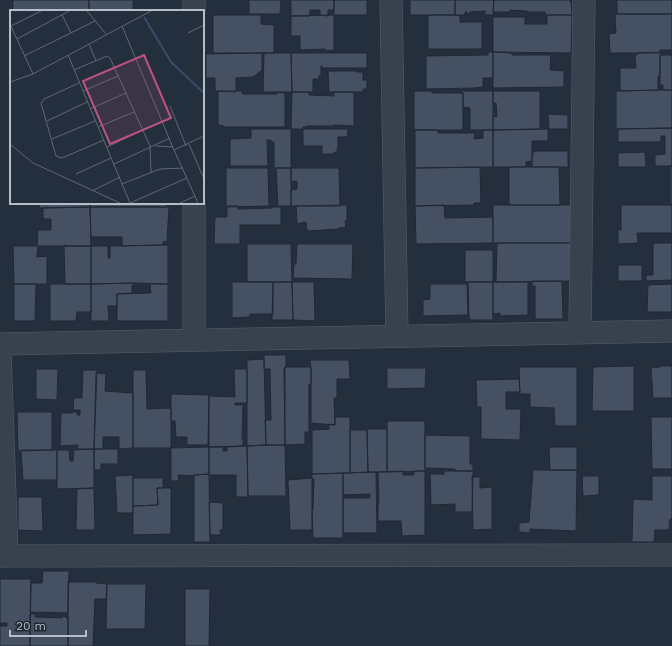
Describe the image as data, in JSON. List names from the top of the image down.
{
  "scale_bar": "20 m"
}
